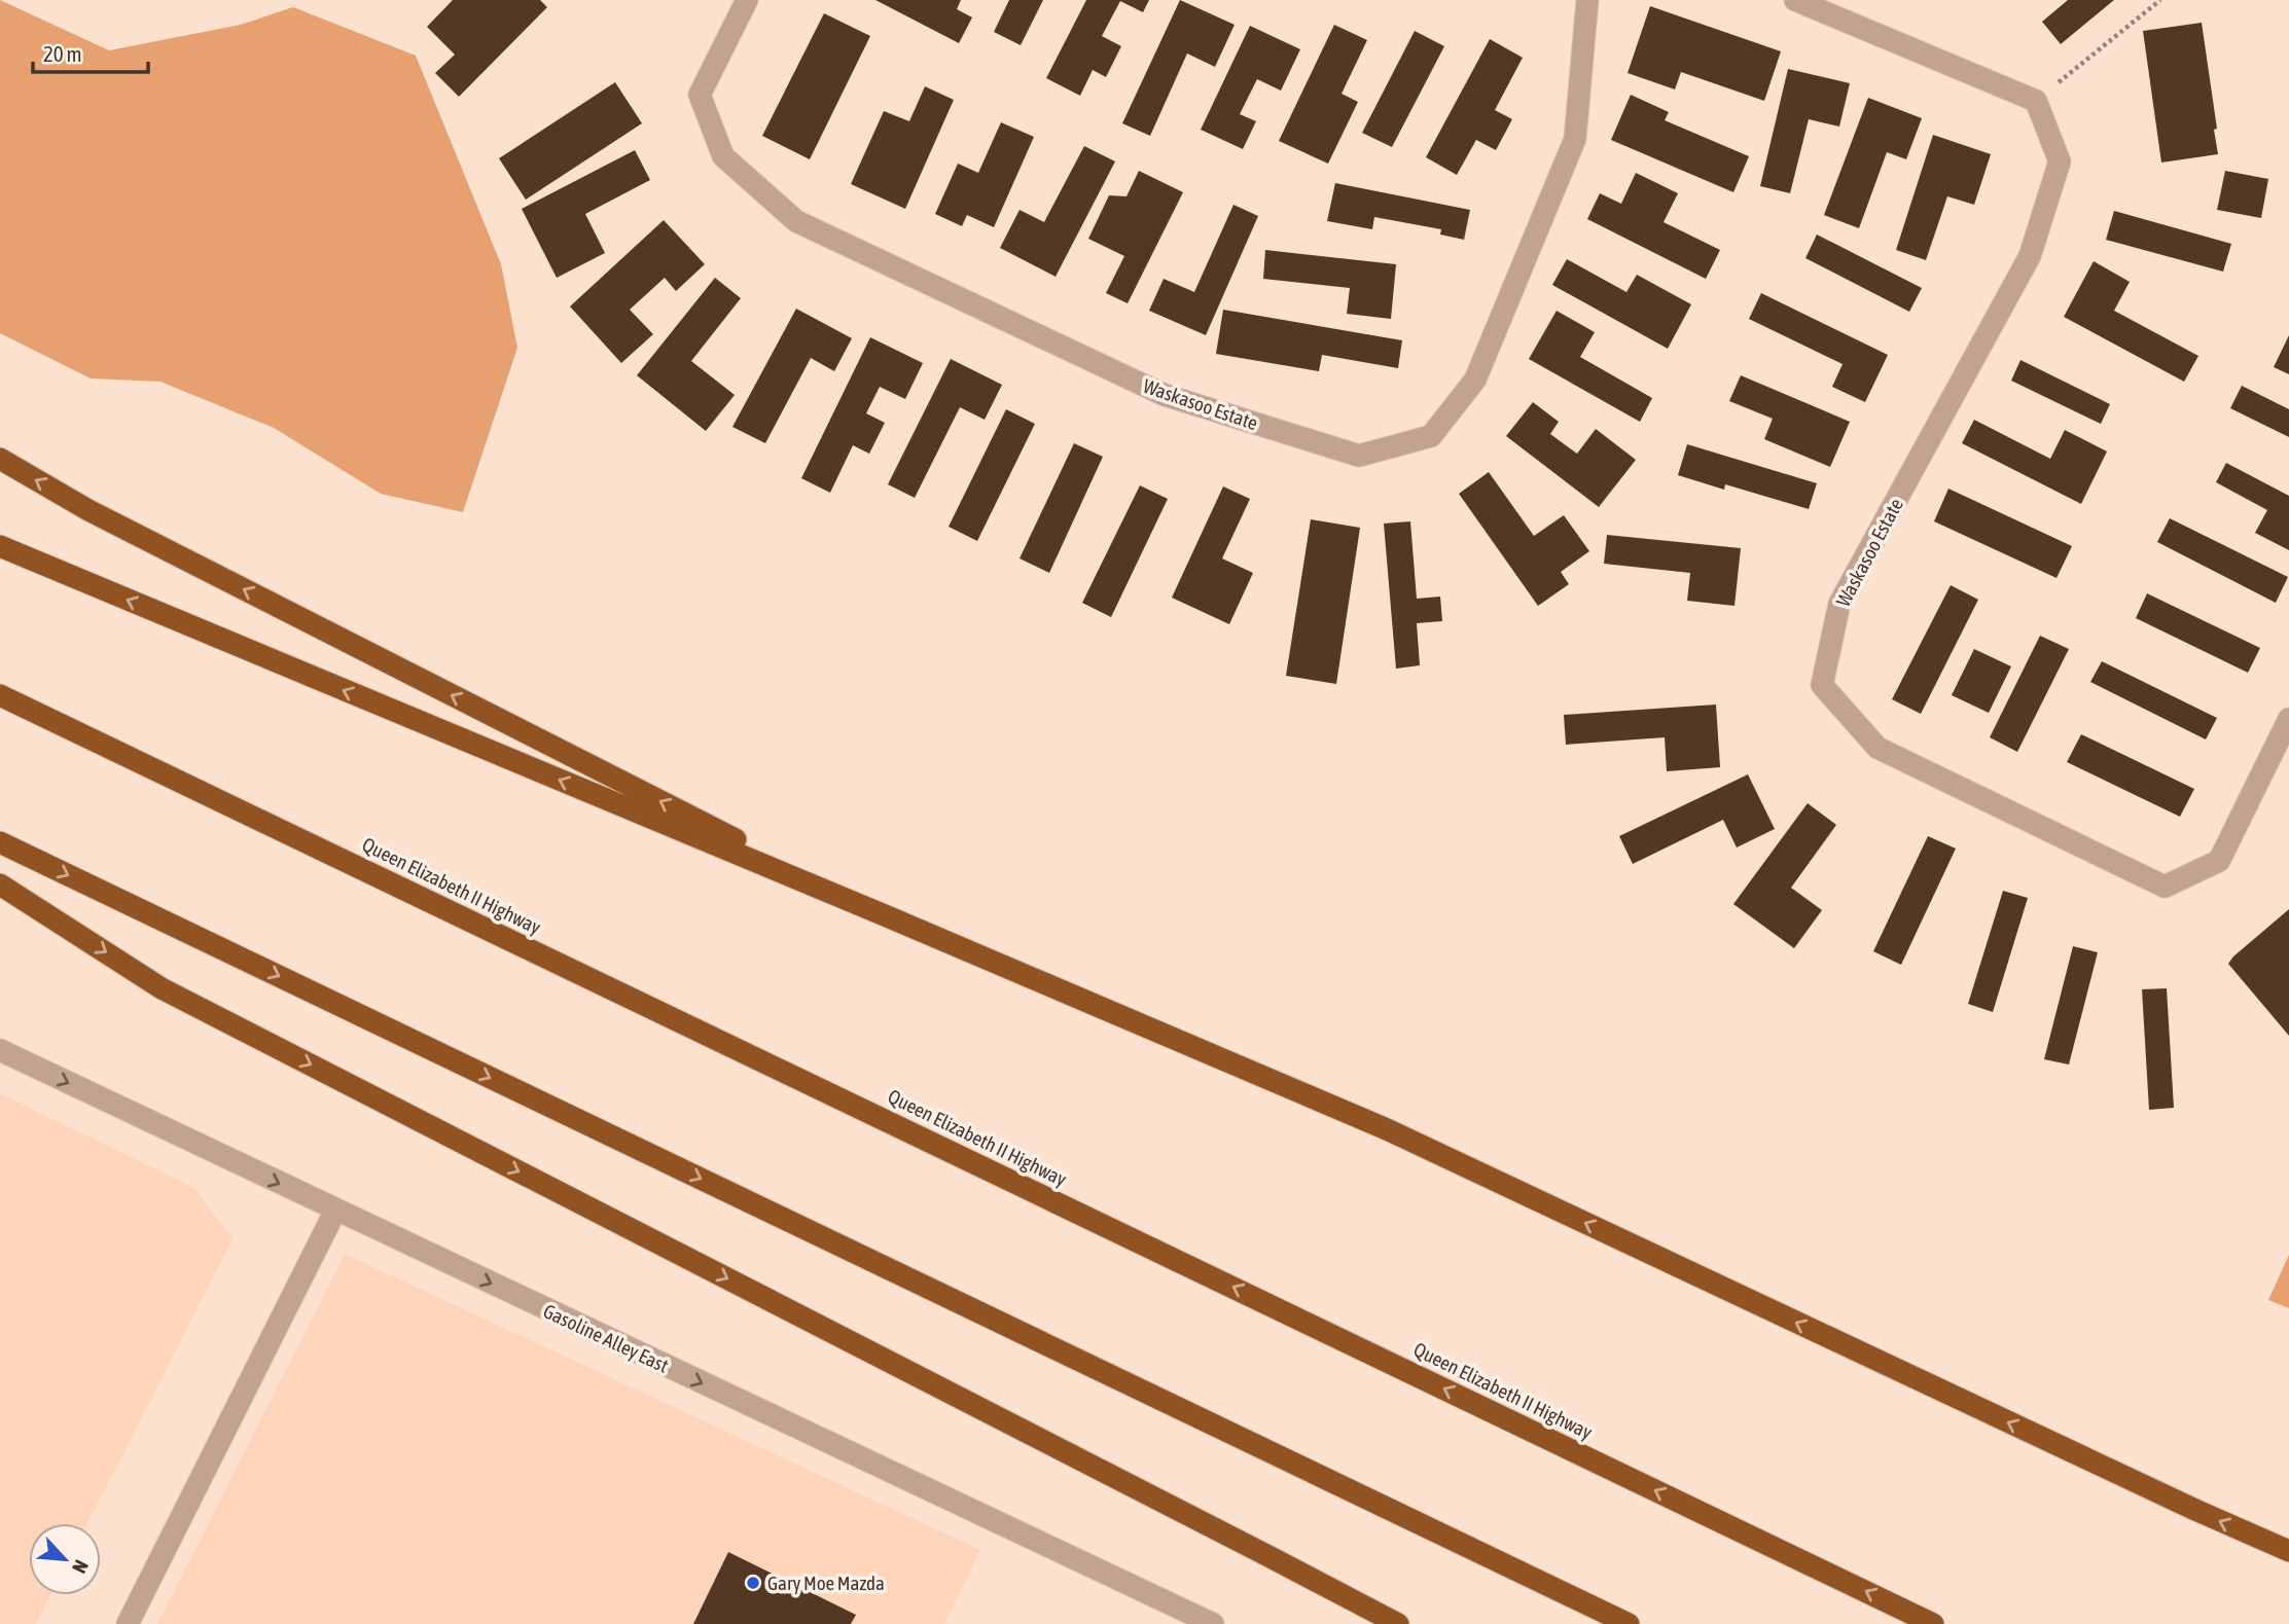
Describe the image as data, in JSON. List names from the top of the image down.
{
  "streets": {
    "highway": ["Queen Elizabeth II Highway"],
    "street": ["Waskasoo Estate", "Gasoline Alley East"]
  },
  "one_way": ["Gasoline Alley East"],
  "places": ["Gary Moe Mazda"],
  "scale_bar": "20 m",
  "north": "bottom right"
}
